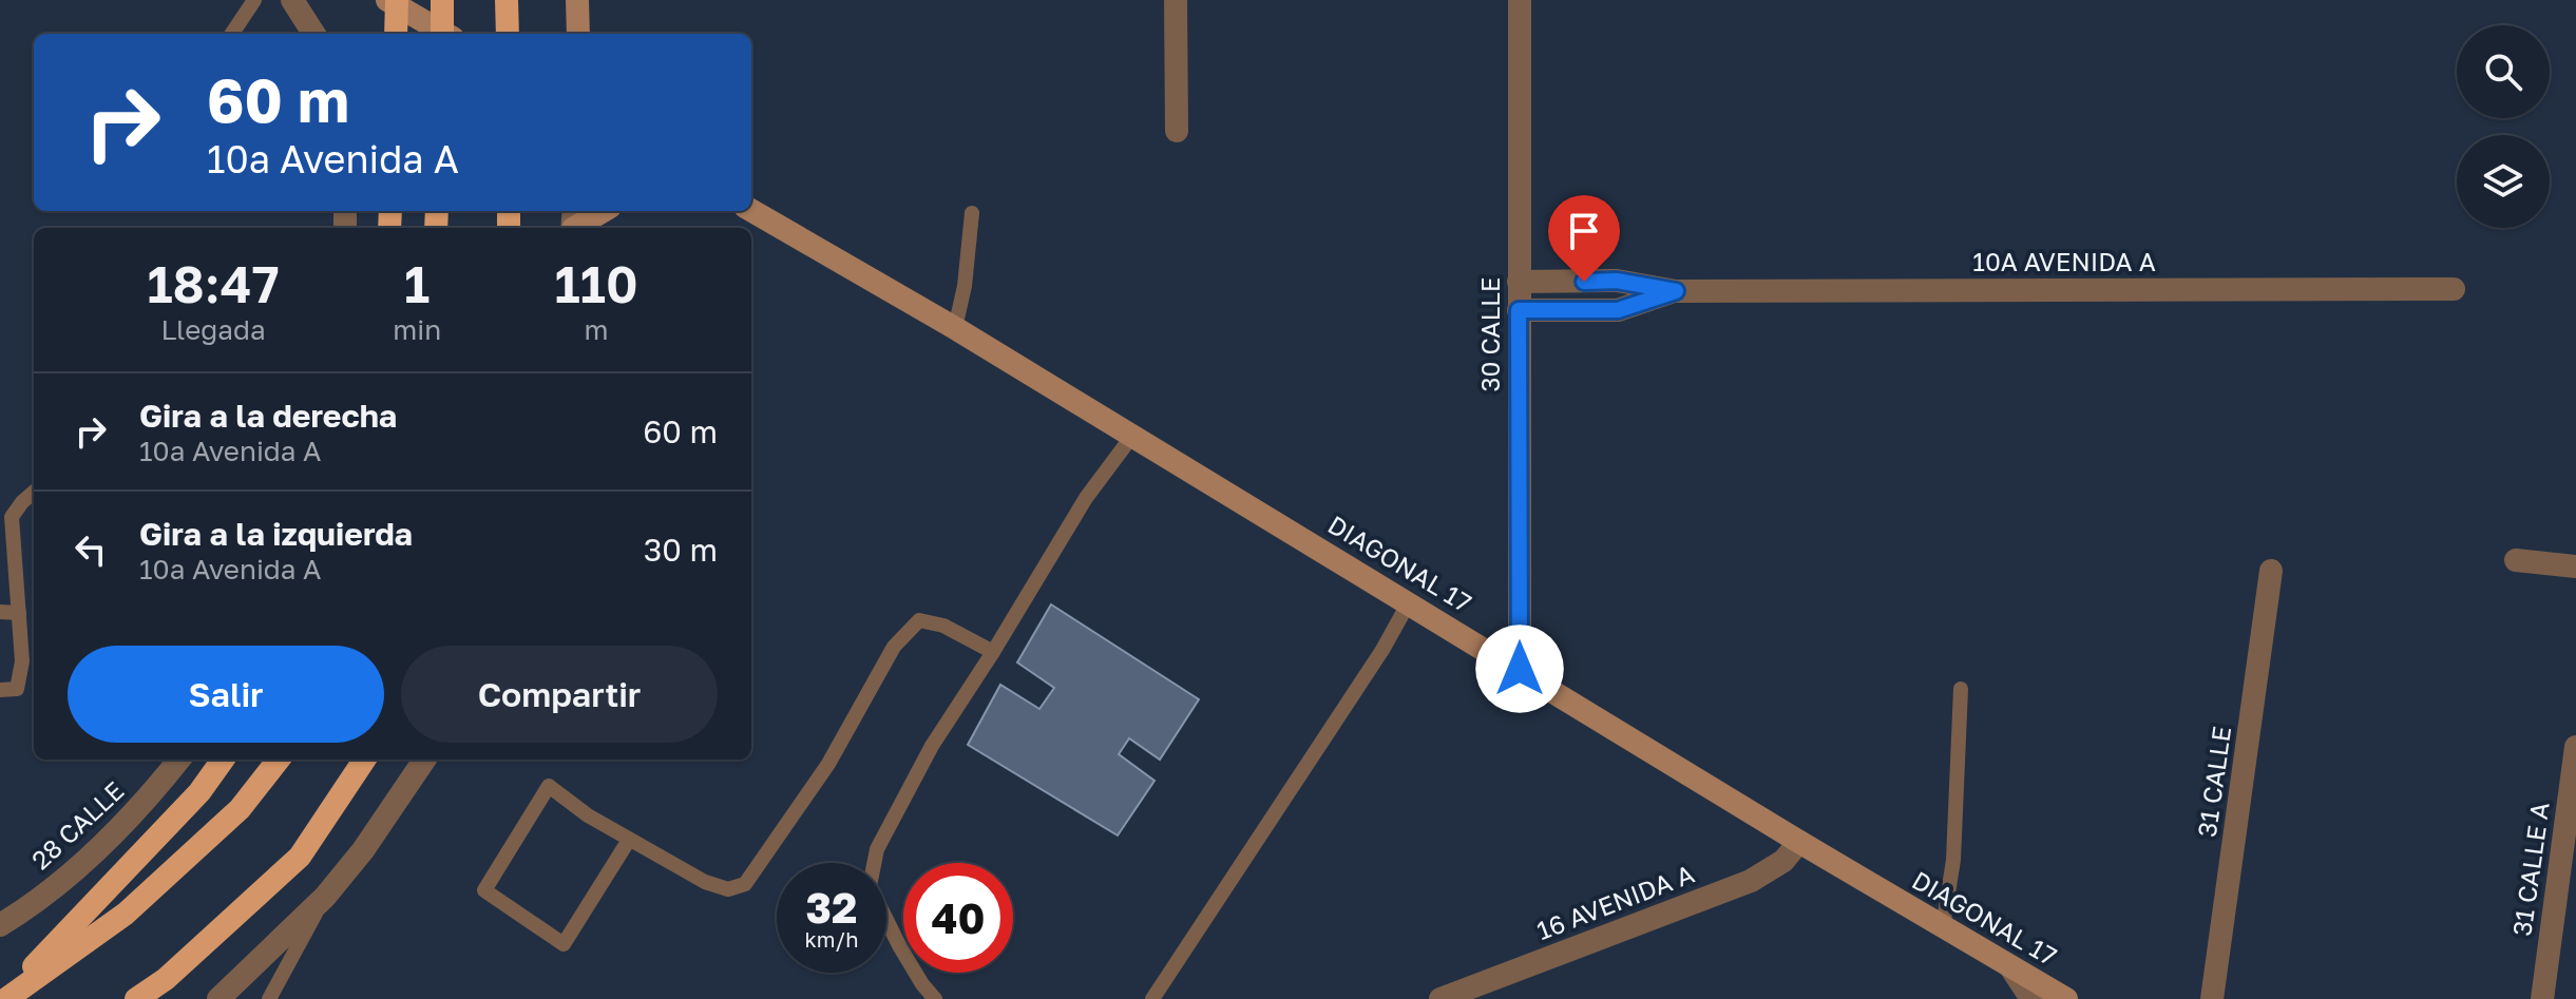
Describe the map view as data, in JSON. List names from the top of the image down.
{
  "streets": {
    "main road": ["DIAGONAL 17"],
    "street": [
      "10A AVENIDA A",
      "30 CALLE",
      "31 CALLE",
      "28 CALLE",
      "31 CALLE A",
      "16 AVENIDA A"
    ]
  },
  "crossings": [
    ["10A AVENIDA A", "30 CALLE"],
    ["30 CALLE", "DIAGONAL 17"],
    ["DIAGONAL 17", "16 AVENIDA A"]
  ],
  "page": {
    "turn": ["60 m", "10a Avenida A"],
    "eta": [
      "18:47",
      "Llegada",
      "1",
      "min",
      "110",
      "m"
    ],
    "list": [
      {
        "name": "Gira a la derecha",
        "note": "10a Avenida A",
        "value": "60 m"
      },
      {
        "name": "Gira a la izquierda",
        "note": "10a Avenida A",
        "value": "30 m"
      }
    ],
    "buttons": ["Salir", "Compartir"],
    "speed": "32 km/h",
    "limit": "40"
  }
}
